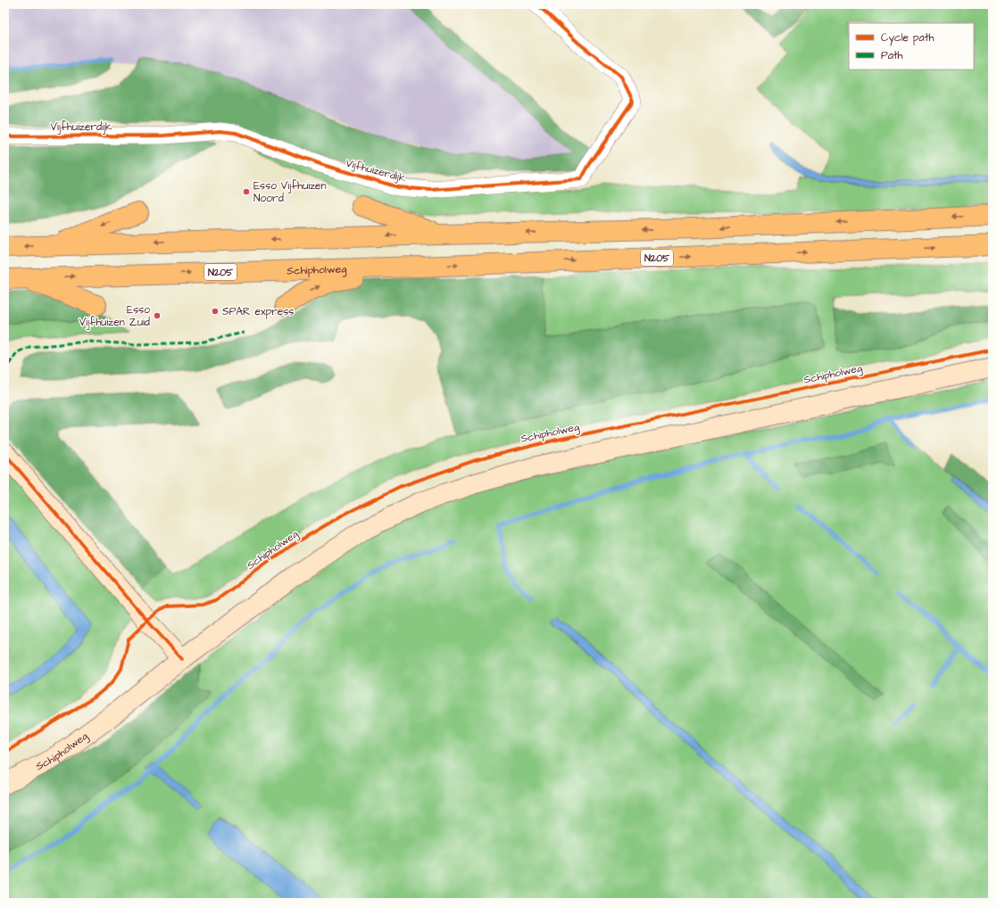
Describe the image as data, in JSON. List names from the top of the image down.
{
  "streets": {
    "highway": ["N205", "Schipholweg"],
    "street": ["Vijfhuizerdijk"]
  },
  "places": ["Esso Vijfhuizen Noord", "SPAR express", "Esso Vijfhuizen Zuid"],
  "legend": ["Cycle path", "Path"]
}
